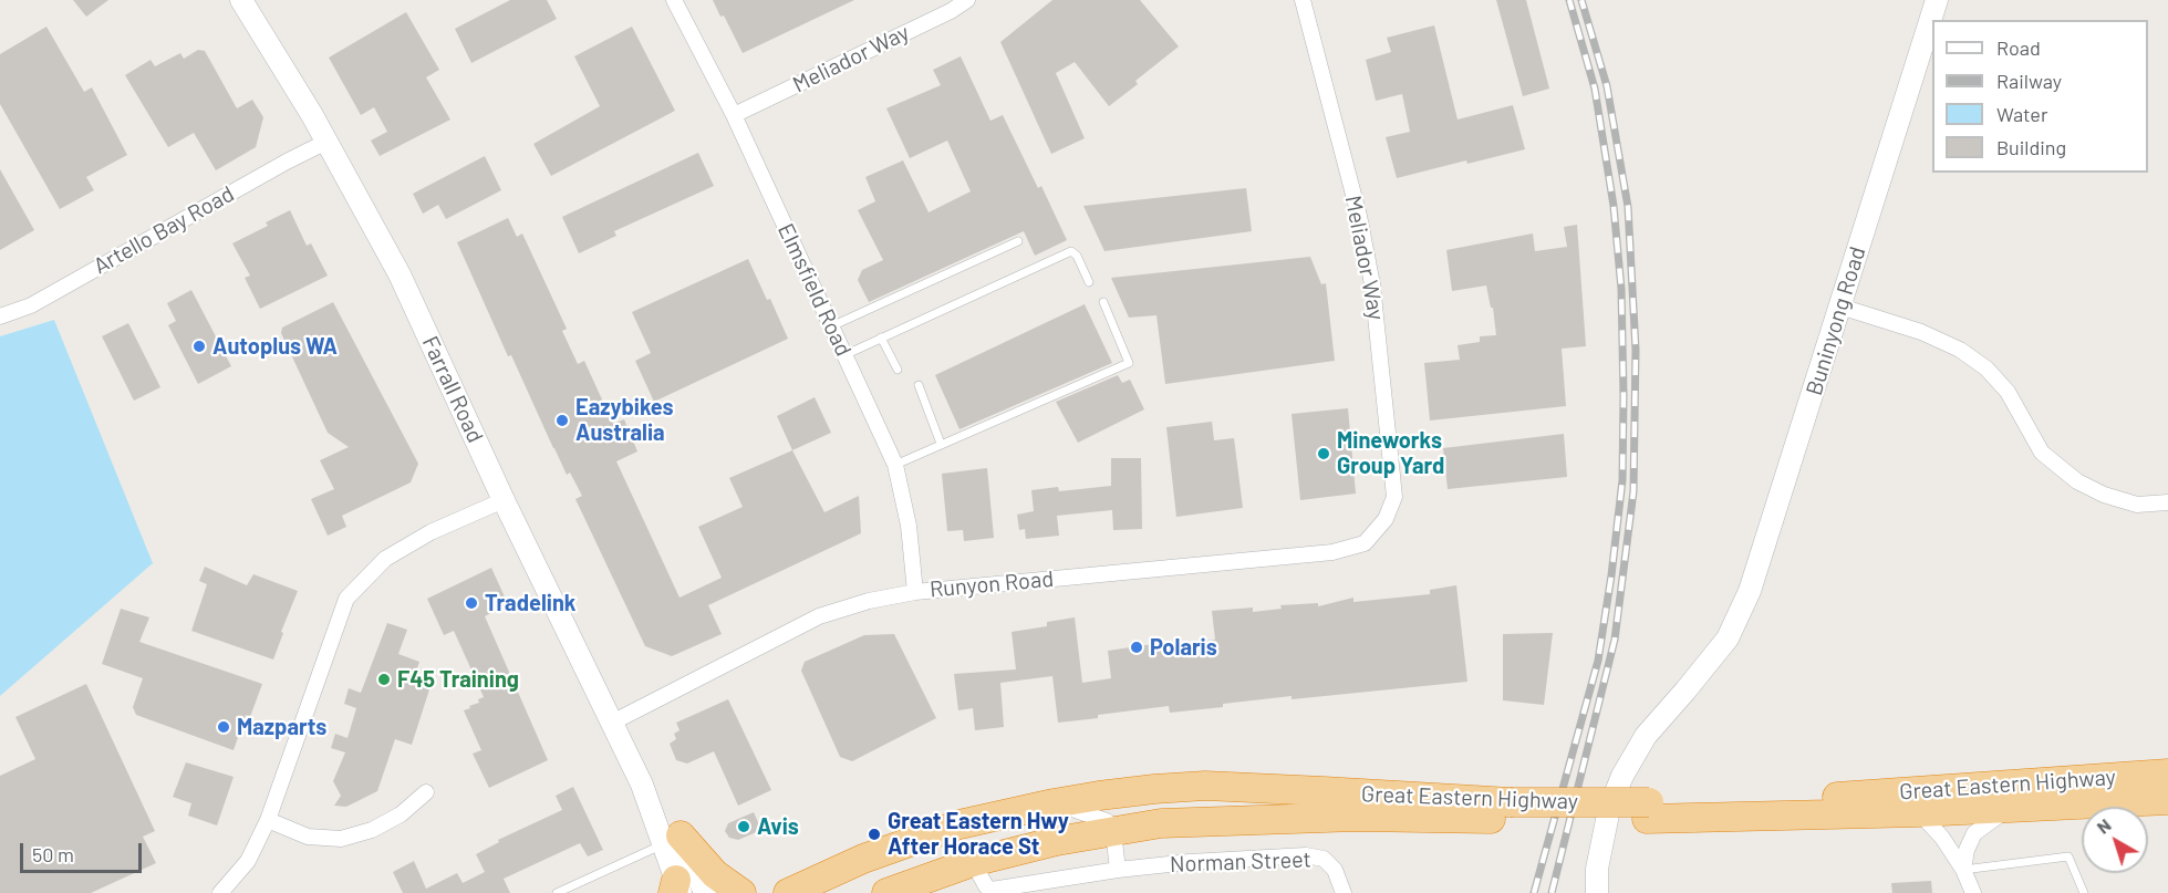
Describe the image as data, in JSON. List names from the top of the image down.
{
  "streets": {
    "highway": ["Great Eastern Highway"],
    "main road": ["Buninyong Road", "Farrall Road"],
    "street": [
      "Meliador Way",
      "Artello Bay Road",
      "Elmsfield Road",
      "Runyon Road",
      "Norman Street"
    ]
  },
  "crossings": [
    ["Meliador Way", "Elmsfield Road"],
    ["Meliador Way", "Runyon Road"],
    ["Artello Bay Road", "Farrall Road"],
    ["Elmsfield Road", "Runyon Road"],
    ["Farrall Road", "Runyon Road"],
    ["Great Eastern Highway", "Norman Street"]
  ],
  "places": [
    "Autoplus WA",
    "Eazybikes Australia",
    "Mineworks Group Yard",
    "Tradelink",
    "Polaris",
    "F45 Training",
    "Mazparts",
    "Avis",
    "Great Eastern Hwy After Horace St"
  ],
  "legend": [
    "Road",
    "Railway",
    "Water",
    "Building"
  ],
  "scale_bar": "50 m",
  "north": "top left"
}
